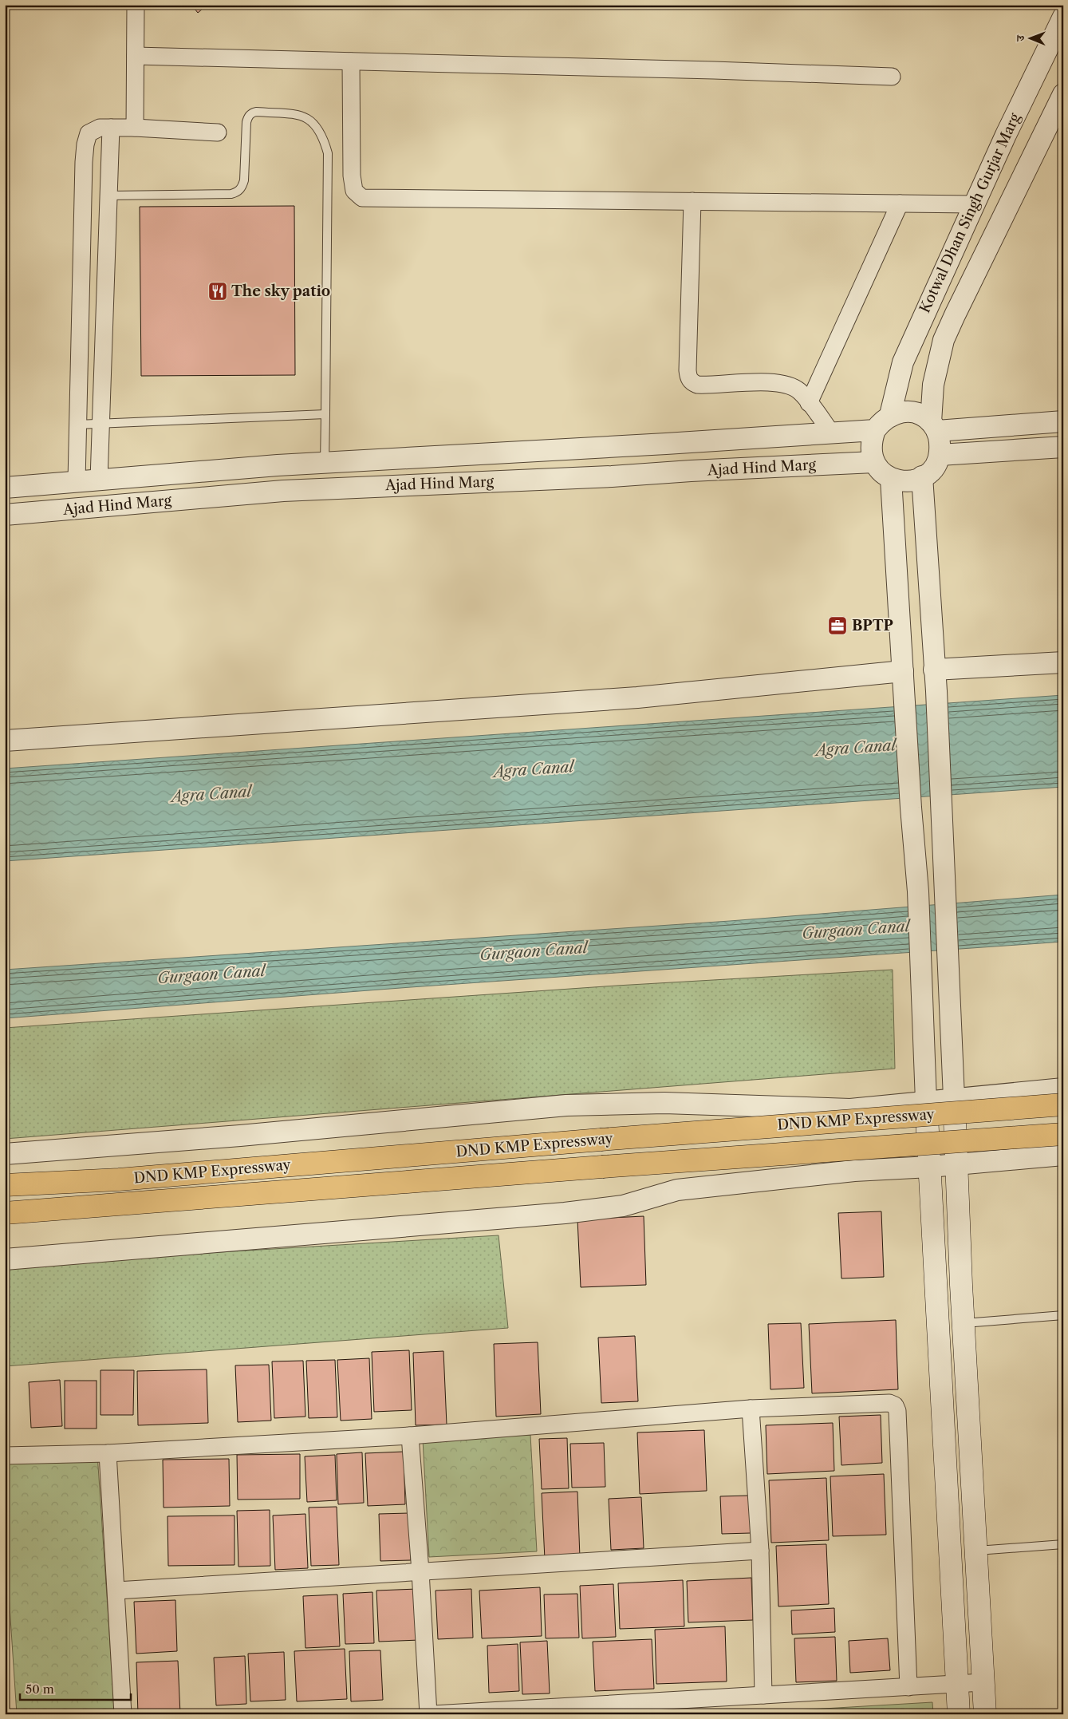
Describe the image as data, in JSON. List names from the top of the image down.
{
  "streets": {
    "highway": ["DND KMP Expressway"],
    "street": ["Kotwal Dhan Singh Gurjar Marg", "Ajad Hind Marg"]
  },
  "crossings": [
    ["Kotwal Dhan Singh Gurjar Marg", "Ajad Hind Marg"]
  ],
  "water": ["Agra Canal", "Gurgaon Canal"],
  "places": {
    "restaurant": ["The sky patio"],
    "office": ["BPTP"]
  },
  "scale_bar": "50 m",
  "north": "left"
}
